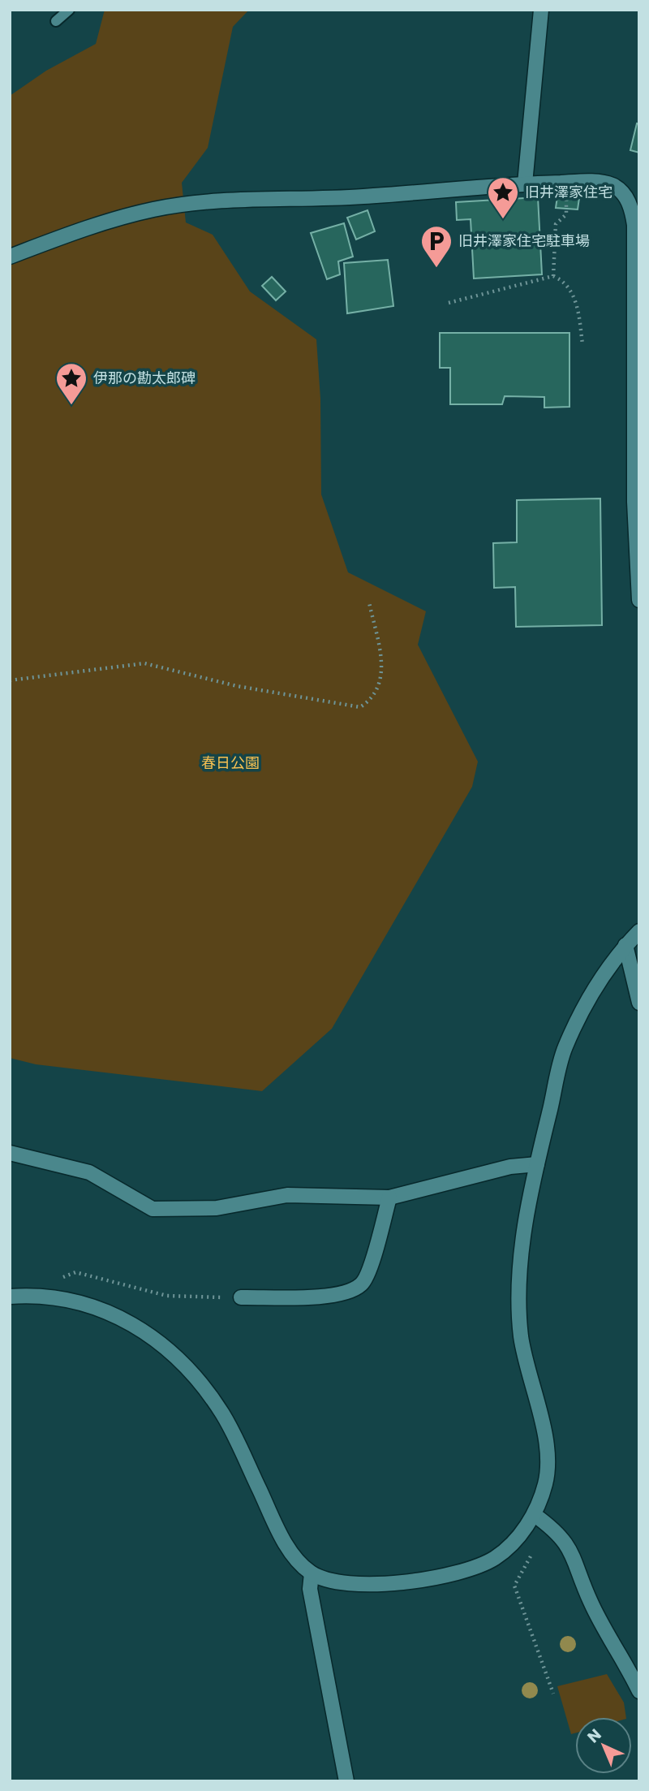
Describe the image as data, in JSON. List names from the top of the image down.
{
  "parks": ["春日公園"],
  "places": {
    "place": ["旧井澤家住宅", "伊那の勘太郎碑"],
    "parking": ["旧井澤家住宅駐車場"]
  },
  "north": "top left"
}
